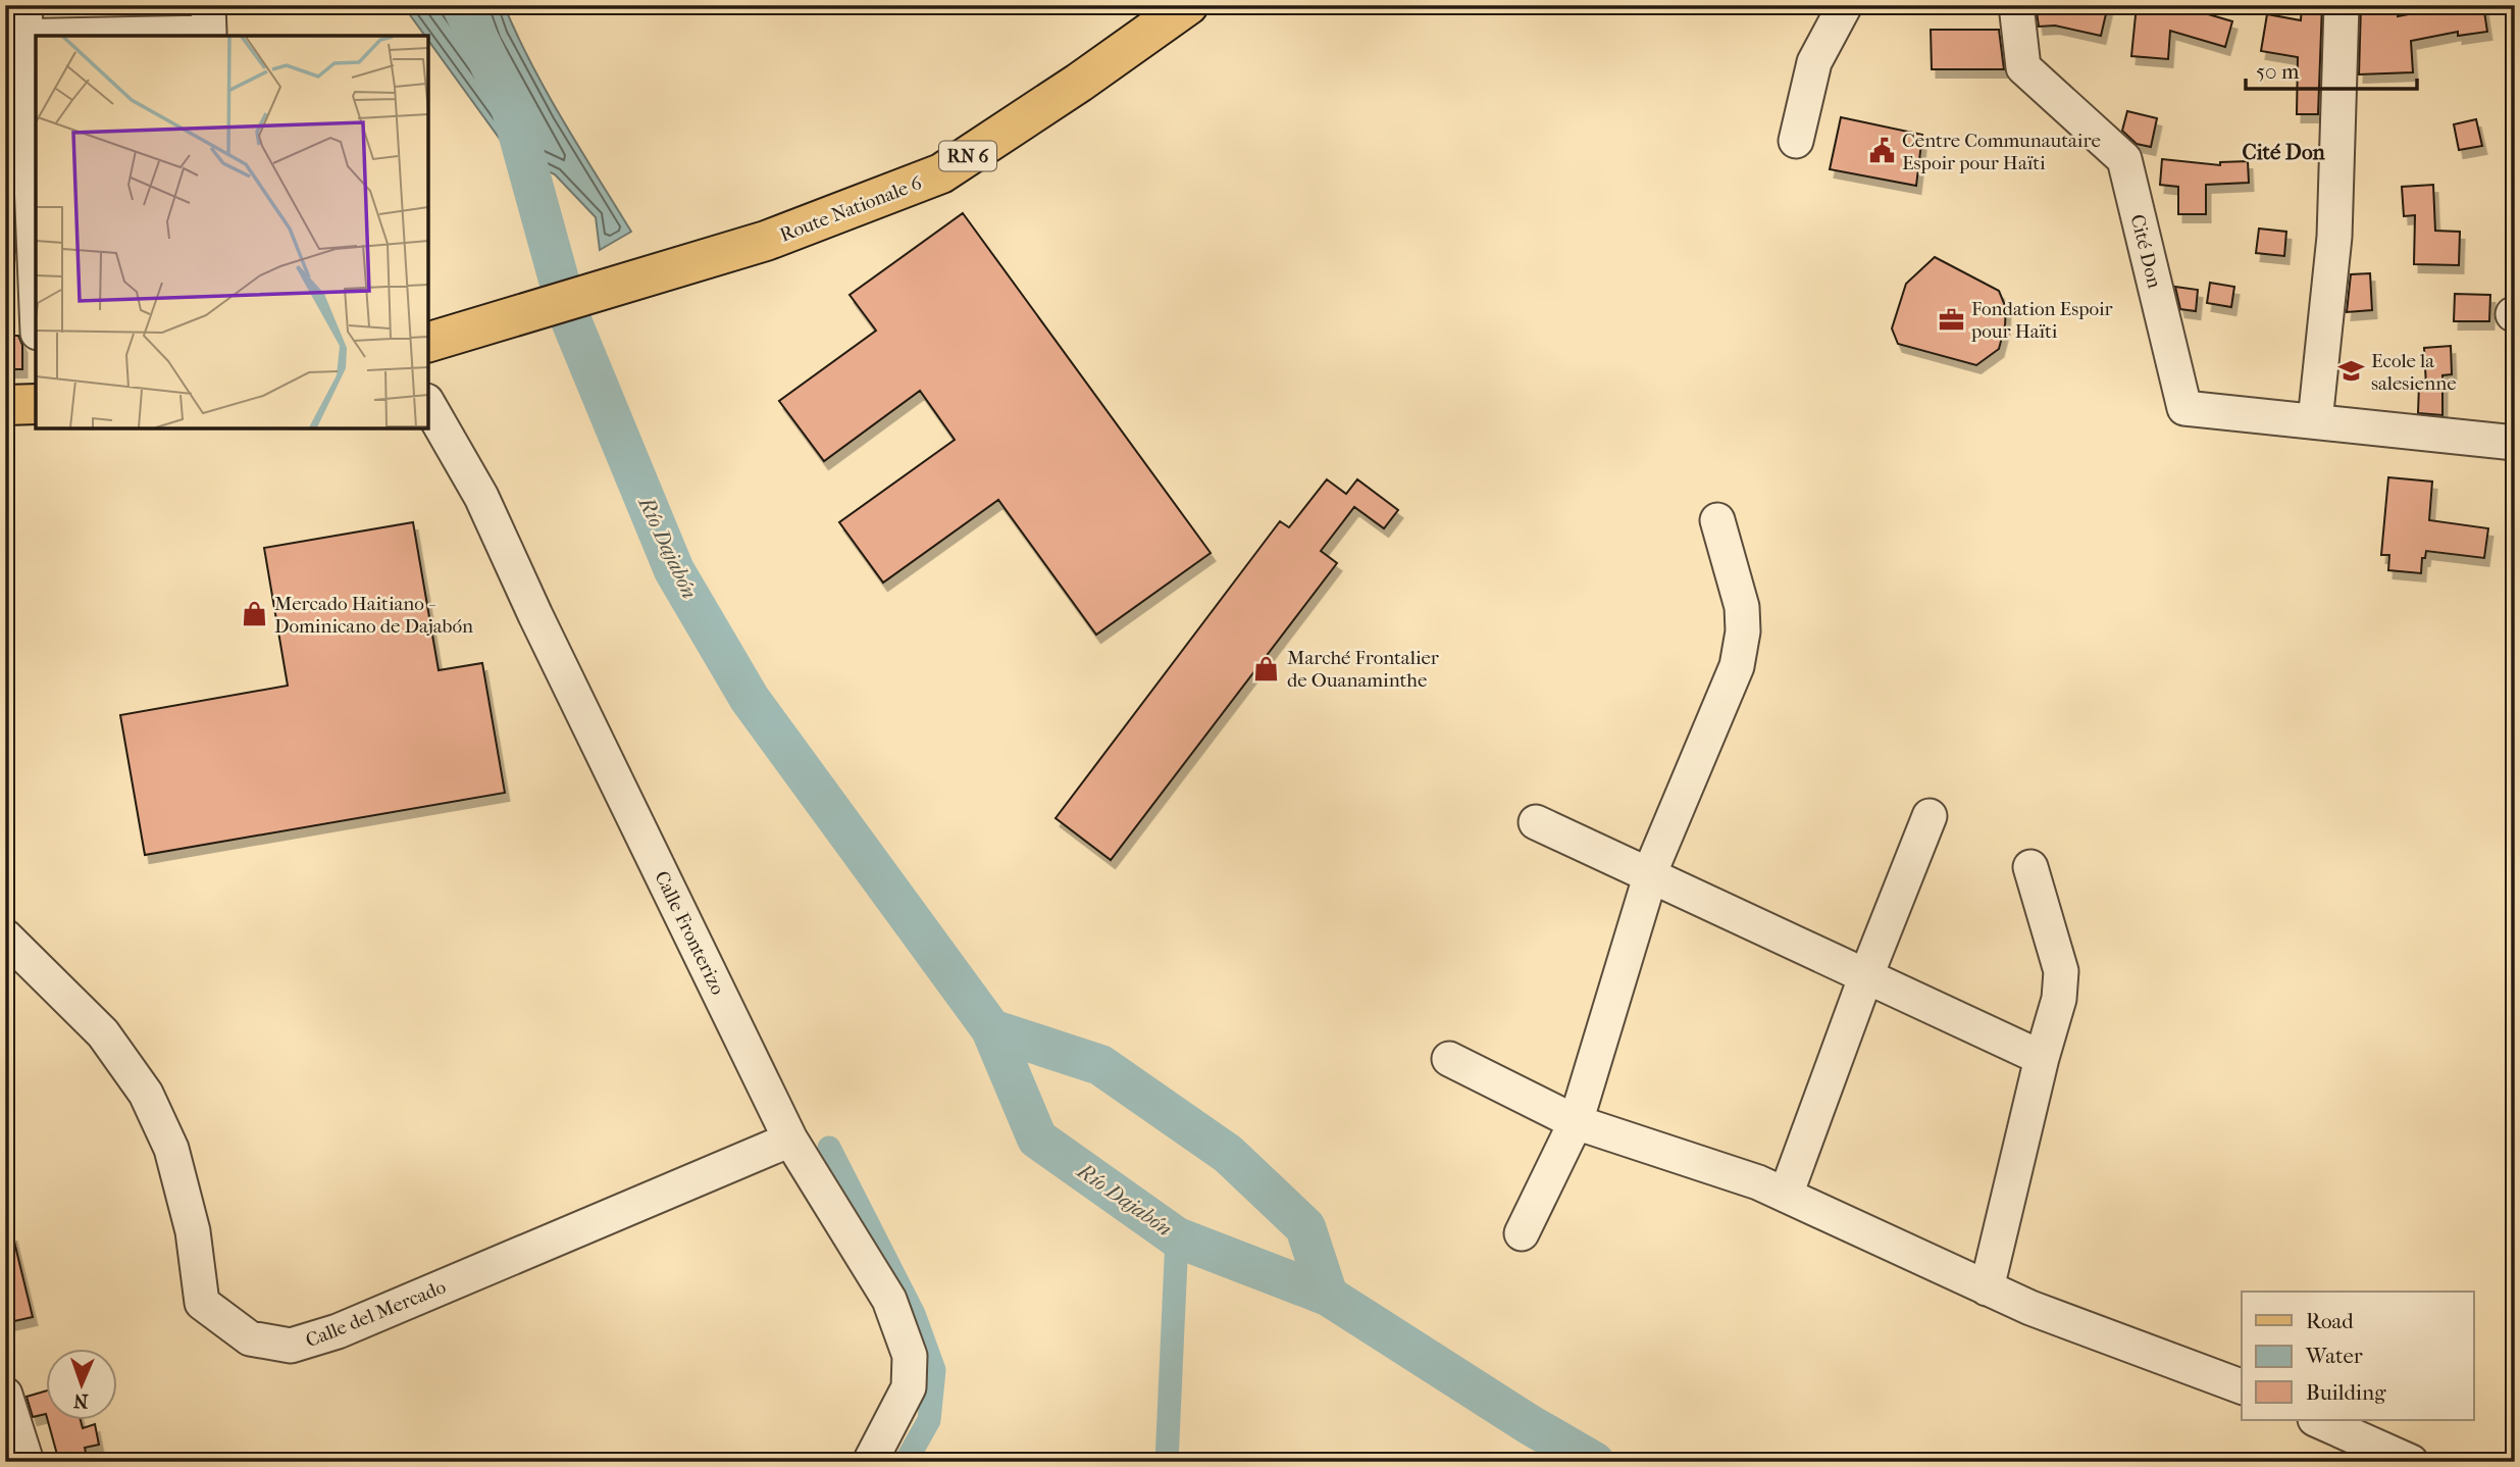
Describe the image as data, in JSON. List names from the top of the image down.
{
  "streets": {
    "main road": ["RN 6", "Route Nationale 6"],
    "street": ["Cité Don", "Calle Fronterizo", "Calle del Mercado"]
  },
  "crossings": [
    ["Calle Fronterizo", "Calle del Mercado"]
  ],
  "districts": ["Cité Don"],
  "water": ["Río Dajabón"],
  "places": {
    "public building": ["Centre Communautaire Espoir pour Haïti"],
    "office": ["Fondation Espoir pour Haïti"],
    "school or university": ["Ecole la salesienne"],
    "shop": ["Mercado Haitiano - Dominicano de Dajabón", "Marché Frontalier de Ouanaminthe"]
  },
  "legend": ["Road", "Water", "Building"],
  "scale_bar": "50 m",
  "north": "bottom"
}
